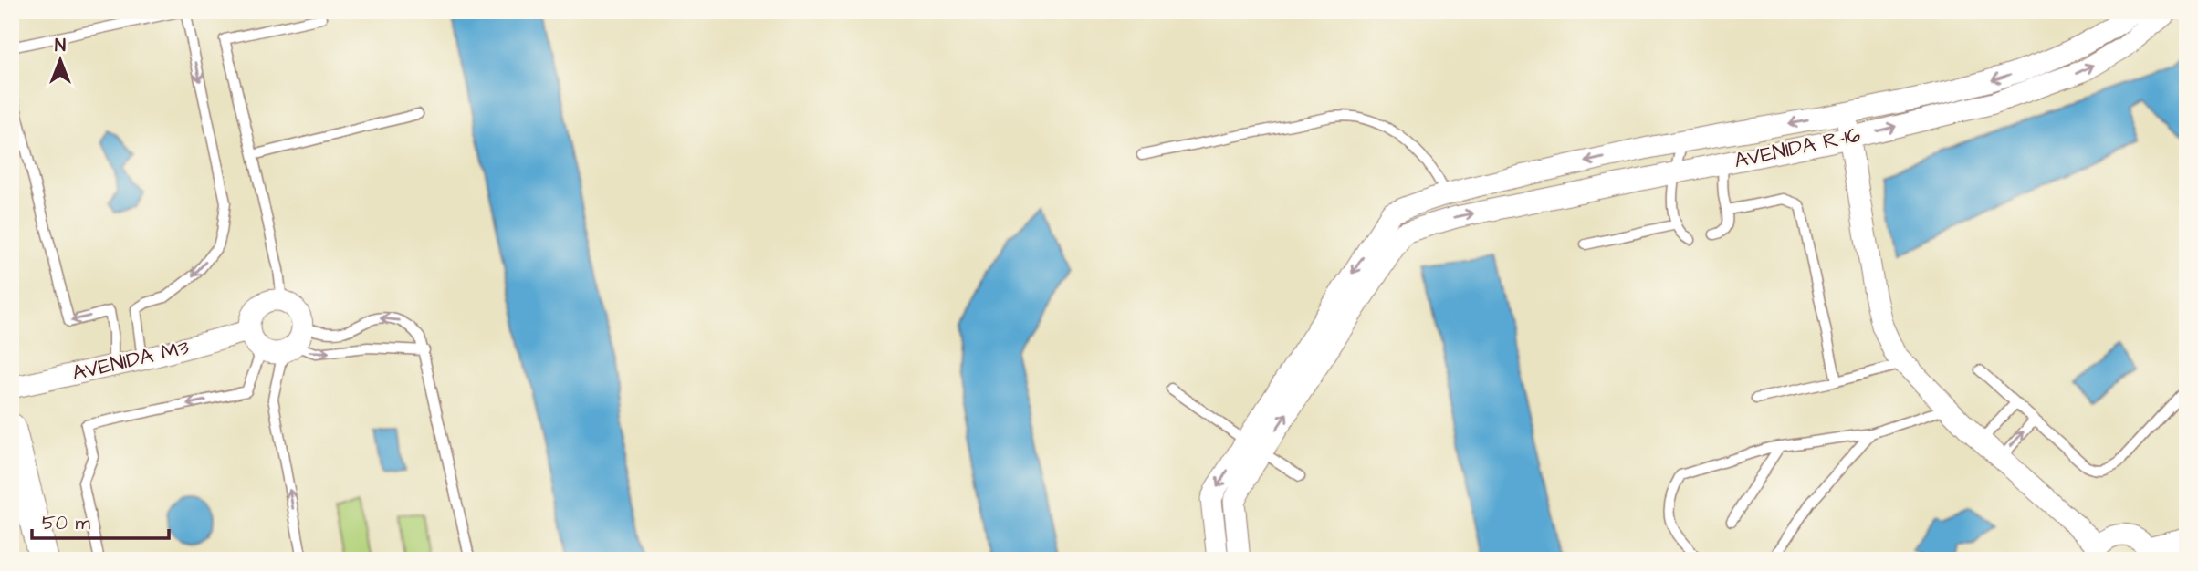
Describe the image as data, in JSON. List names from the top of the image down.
{
  "streets": {
    "street": ["AVENIDA R-16", "AVENIDA M3"]
  },
  "scale_bar": "50 m",
  "north": "top"
}
